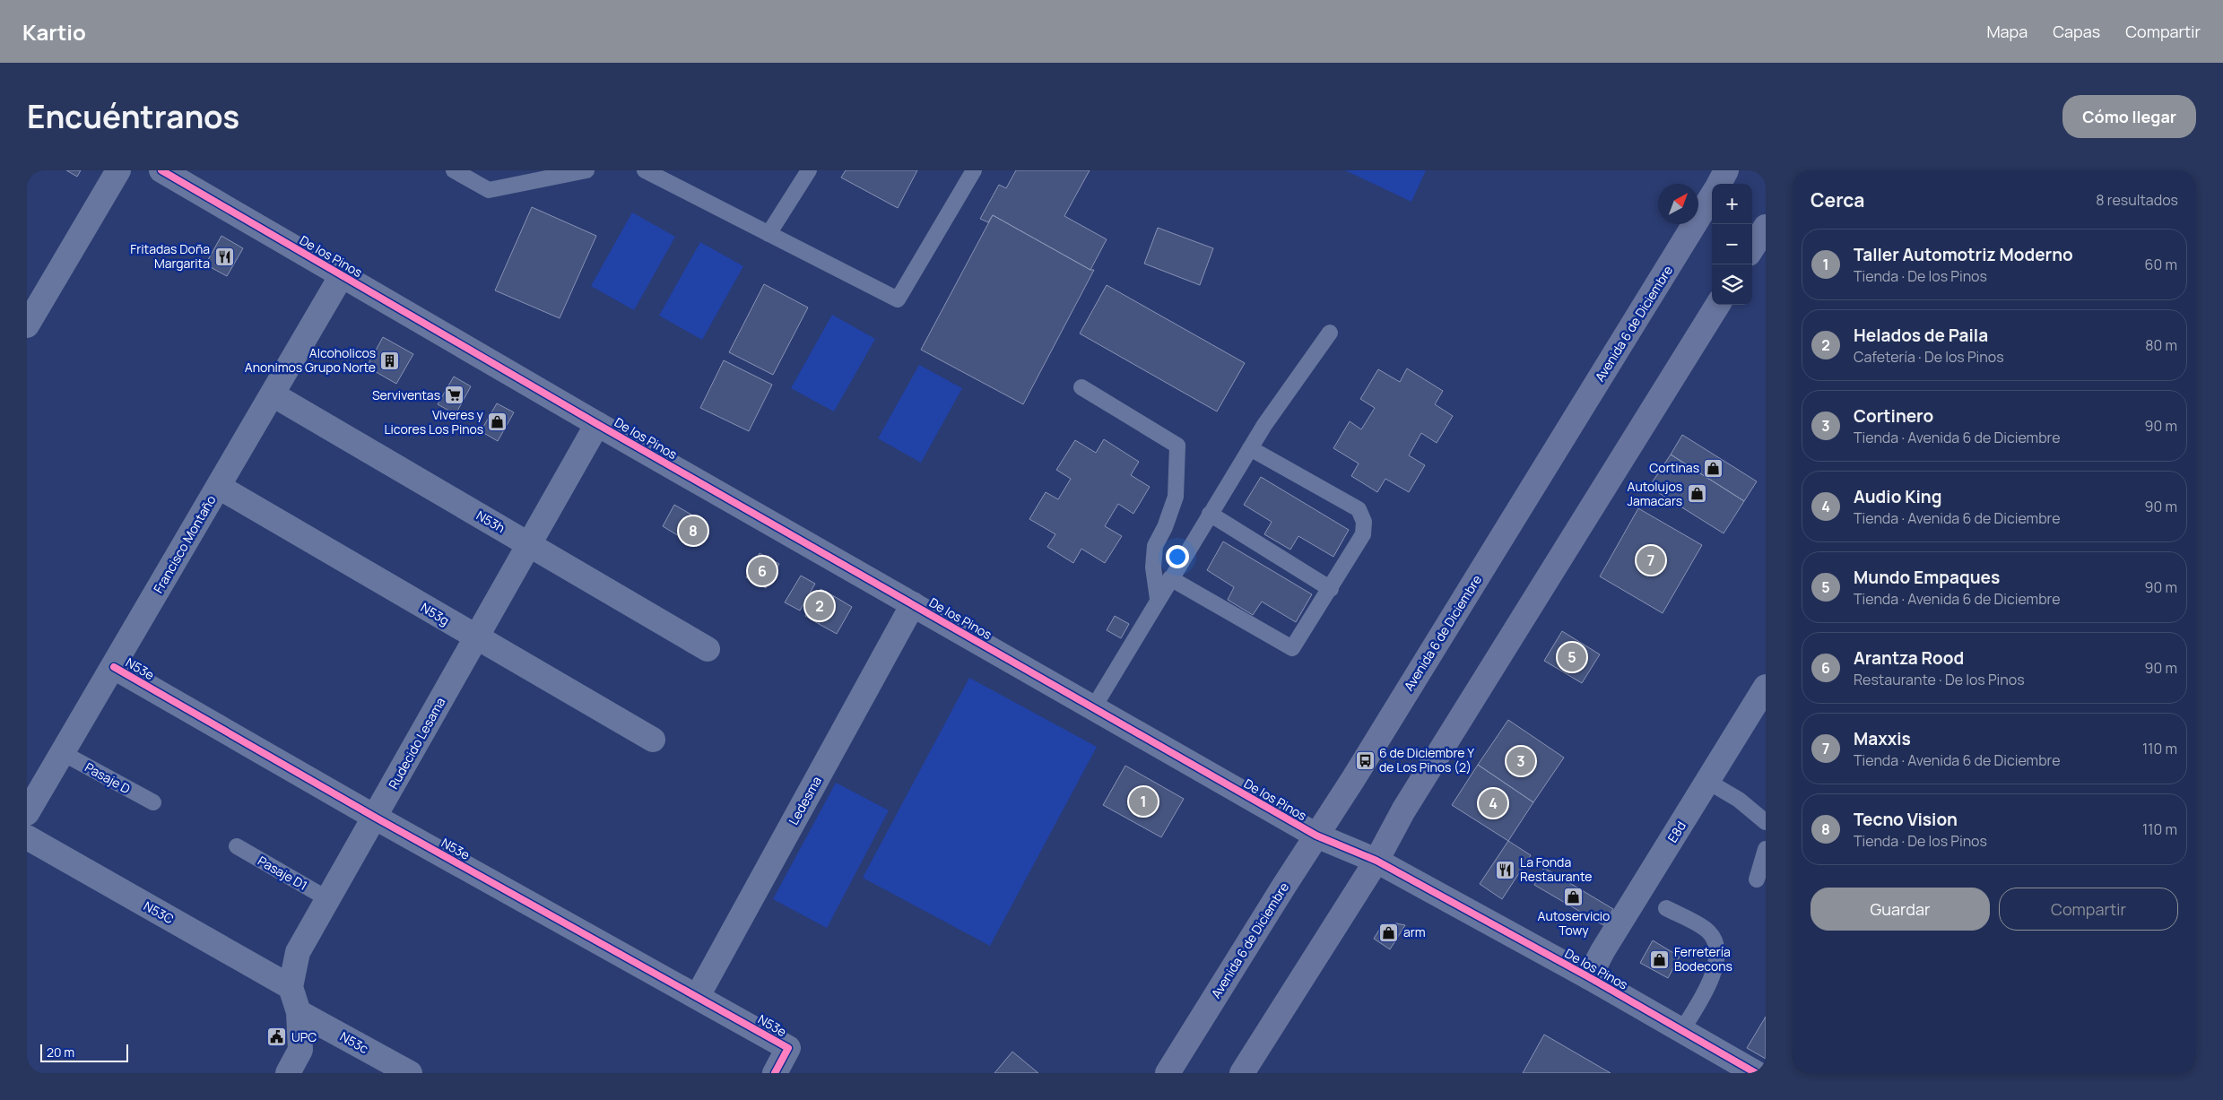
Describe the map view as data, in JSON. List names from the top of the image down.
{
  "streets": {
    "main road": ["Avenida 6 de Diciembre"],
    "street": [
      "De los Pinos",
      "N53h",
      "Francisco Montaño",
      "N53g",
      "N53e",
      "Rudecido Lesama",
      "Ledesma",
      "E8d",
      "N53C",
      "N53c"
    ],
    "lane": ["Pasaje D", "Pasaje D1"]
  },
  "crossings": [
    ["De los Pinos", "Avenida 6 de Diciembre"],
    ["De los Pinos", "Francisco Montaño"],
    ["De los Pinos", "Rudecido Lesama"],
    ["De los Pinos", "Ledesma"],
    ["De los Pinos", "E8d"],
    ["N53h", "Francisco Montaño"],
    ["N53h", "Rudecido Lesama"],
    ["Francisco Montaño", "N53g"],
    ["Francisco Montaño", "N53e"],
    ["Francisco Montaño", "Pasaje D"],
    ["N53g", "Rudecido Lesama"],
    ["N53e", "Rudecido Lesama"],
    ["N53e", "Ledesma"],
    ["Rudecido Lesama", "Pasaje D1"],
    ["Rudecido Lesama", "N53C"],
    ["Rudecido Lesama", "N53c"]
  ],
  "places": {
    "restaurant": ["Fritadas Doña Margarita", "La Fonda Restaurante"],
    "building": ["Alcoholicos Anonimos Grupo Norte"],
    "supermarket": ["Serviventas"],
    "shop": [
      "Viveres y Licores Los Pinos",
      "Cortinas",
      "Autolujos Jamacars",
      "Autoservicio Towy",
      "arm",
      "Ferretería Bodecons"
    ],
    "bus stop": ["6 de Diciembre Y de Los Pinos (2)"],
    "public building": ["UPC"]
  },
  "scale_bar": "20 m",
  "north": "top right",
  "page": {
    "header": "Kartio",
    "nav": ["Mapa", "Capas", "Compartir"],
    "title": "Encuéntranos",
    "buttons": [
      "Cómo llegar",
      ["Guardar", "Compartir"]
    ],
    "heading": ["Cerca", "8 resultados"],
    "map_buttons": ["+", "−"],
    "list": [
      {
        "mark": "1",
        "name": "Taller Automotriz Moderno",
        "note": "Tienda · De los Pinos",
        "value": "60 m"
      },
      {
        "mark": "2",
        "name": "Helados de Paila",
        "note": "Cafetería · De los Pinos",
        "value": "80 m"
      },
      {
        "mark": "3",
        "name": "Cortinero",
        "note": "Tienda · Avenida 6 de Diciembre",
        "value": "90 m"
      },
      {
        "mark": "4",
        "name": "Audio King",
        "note": "Tienda · Avenida 6 de Diciembre",
        "value": "90 m"
      },
      {
        "mark": "5",
        "name": "Mundo Empaques",
        "note": "Tienda · Avenida 6 de Diciembre",
        "value": "90 m"
      },
      {
        "mark": "6",
        "name": "Arantza Rood",
        "note": "Restaurante · De los Pinos",
        "value": "90 m"
      },
      {
        "mark": "7",
        "name": "Maxxis",
        "note": "Tienda · Avenida 6 de Diciembre",
        "value": "110 m"
      },
      {
        "mark": "8",
        "name": "Tecno Vision",
        "note": "Tienda · De los Pinos",
        "value": "110 m"
      }
    ],
    "pins": [
      "8",
      "7",
      "6",
      "2",
      "5",
      "3",
      "1",
      "4"
    ],
    "scale": "20 m"
  }
}
